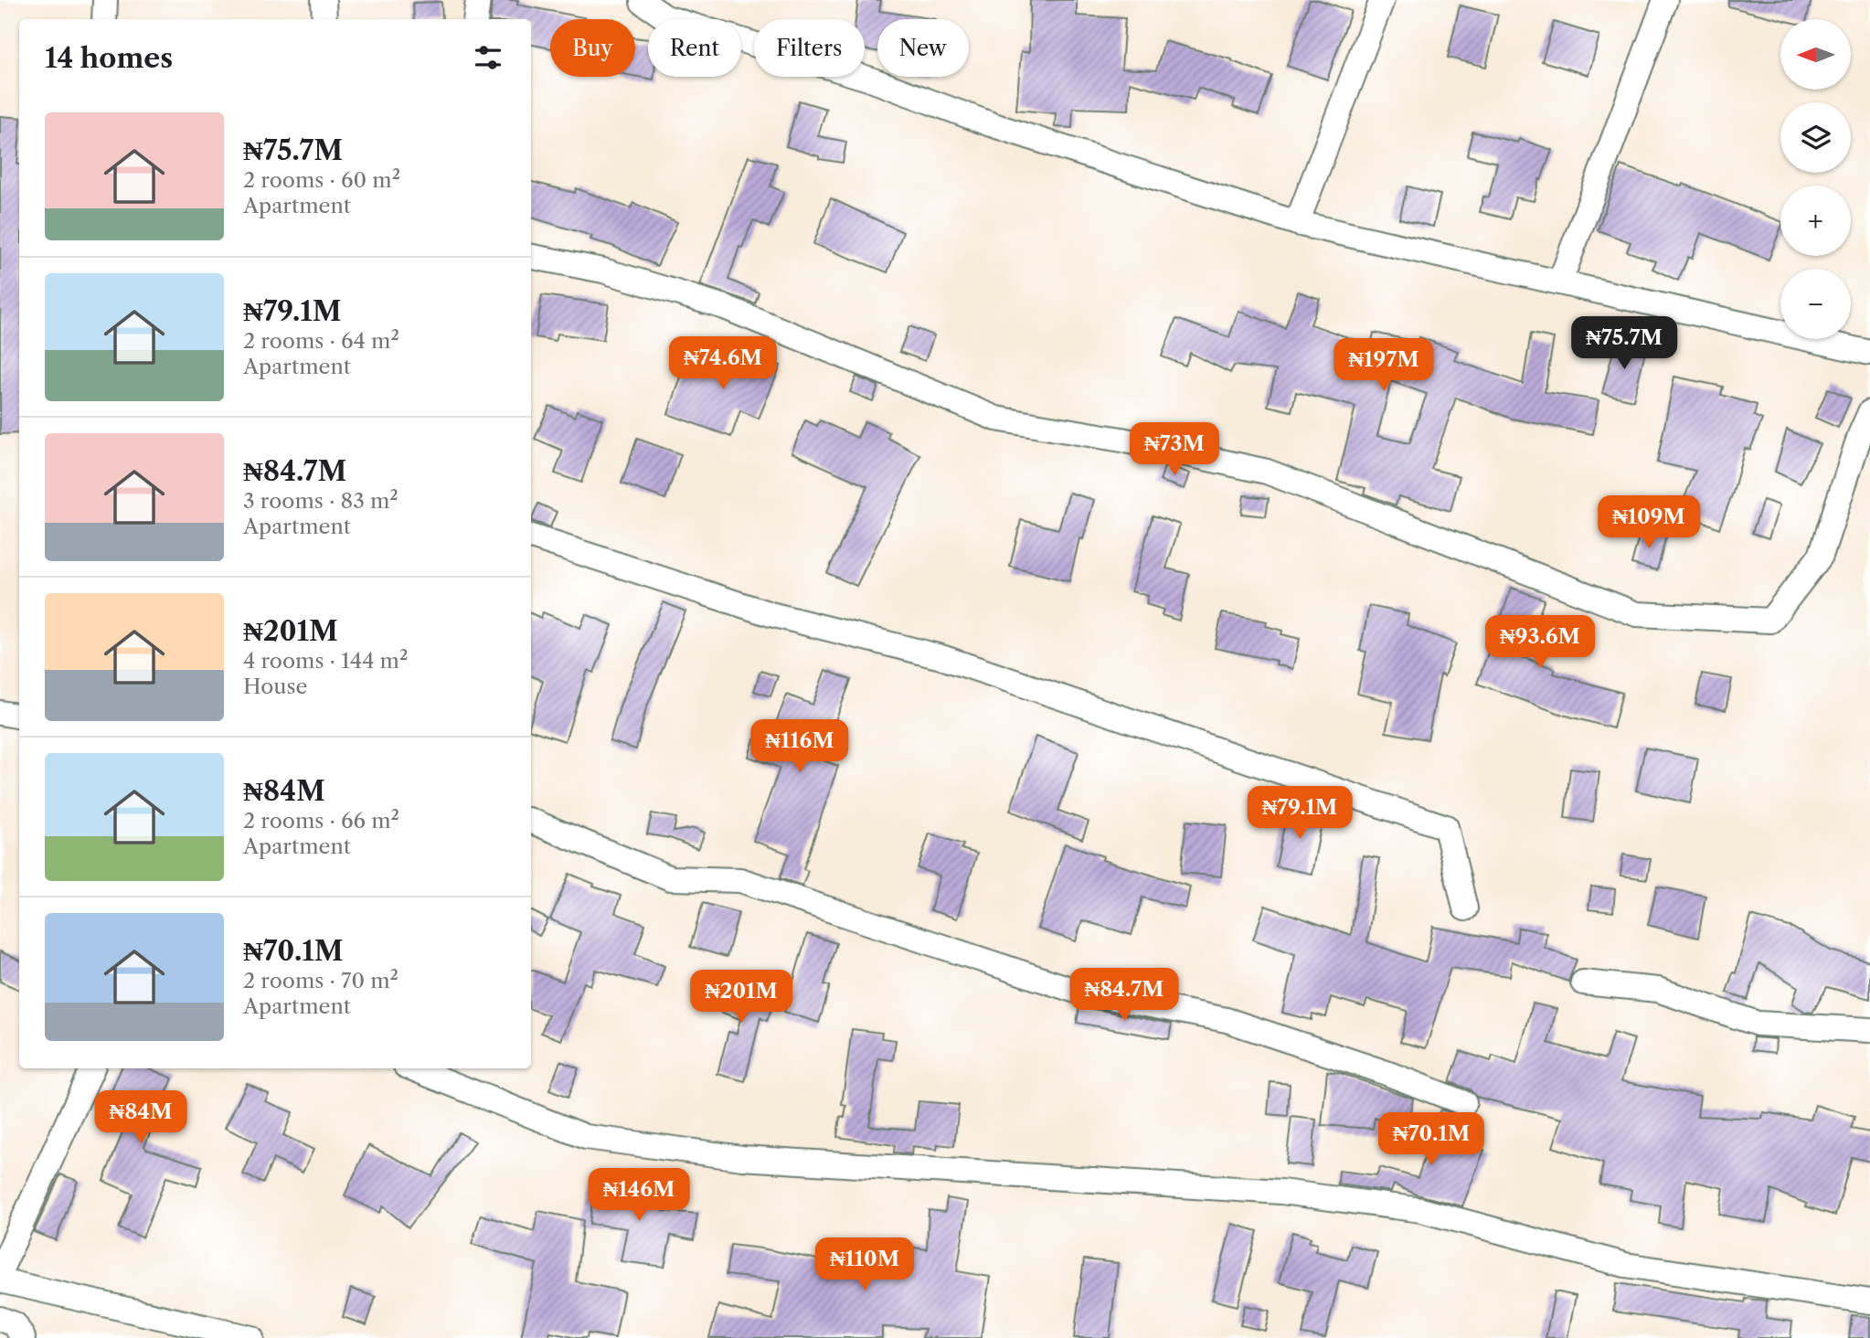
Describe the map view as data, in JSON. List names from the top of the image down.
{
  "north": "left",
  "page": {
    "map_buttons": ["+", "−"],
    "chip": [
      "Buy",
      "Rent",
      "Filters",
      "New"
    ],
    "heading": "14 homes",
    "list": [
      {
        "name": "₦75.7M",
        "note": "2 rooms · 60 m² · Apartment"
      },
      {
        "name": "₦79.1M",
        "note": "2 rooms · 64 m² · Apartment"
      },
      {
        "name": "₦84.7M",
        "note": "3 rooms · 83 m² · Apartment"
      },
      {
        "name": "₦201M",
        "note": "4 rooms · 144 m² · House"
      },
      {
        "name": "₦84M",
        "note": "2 rooms · 66 m² · Apartment"
      },
      {
        "name": "₦70.1M",
        "note": "2 rooms · 70 m² · Apartment"
      }
    ],
    "price": [
      "₦75.7M",
      "₦74.6M",
      "₦197M",
      "₦73M",
      "₦109M",
      "₦93.6M",
      "₦116M",
      "₦79.1M",
      "₦84.7M",
      "₦201M",
      "₦84M",
      "₦70.1M",
      "₦146M",
      "₦110M"
    ]
  }
}
